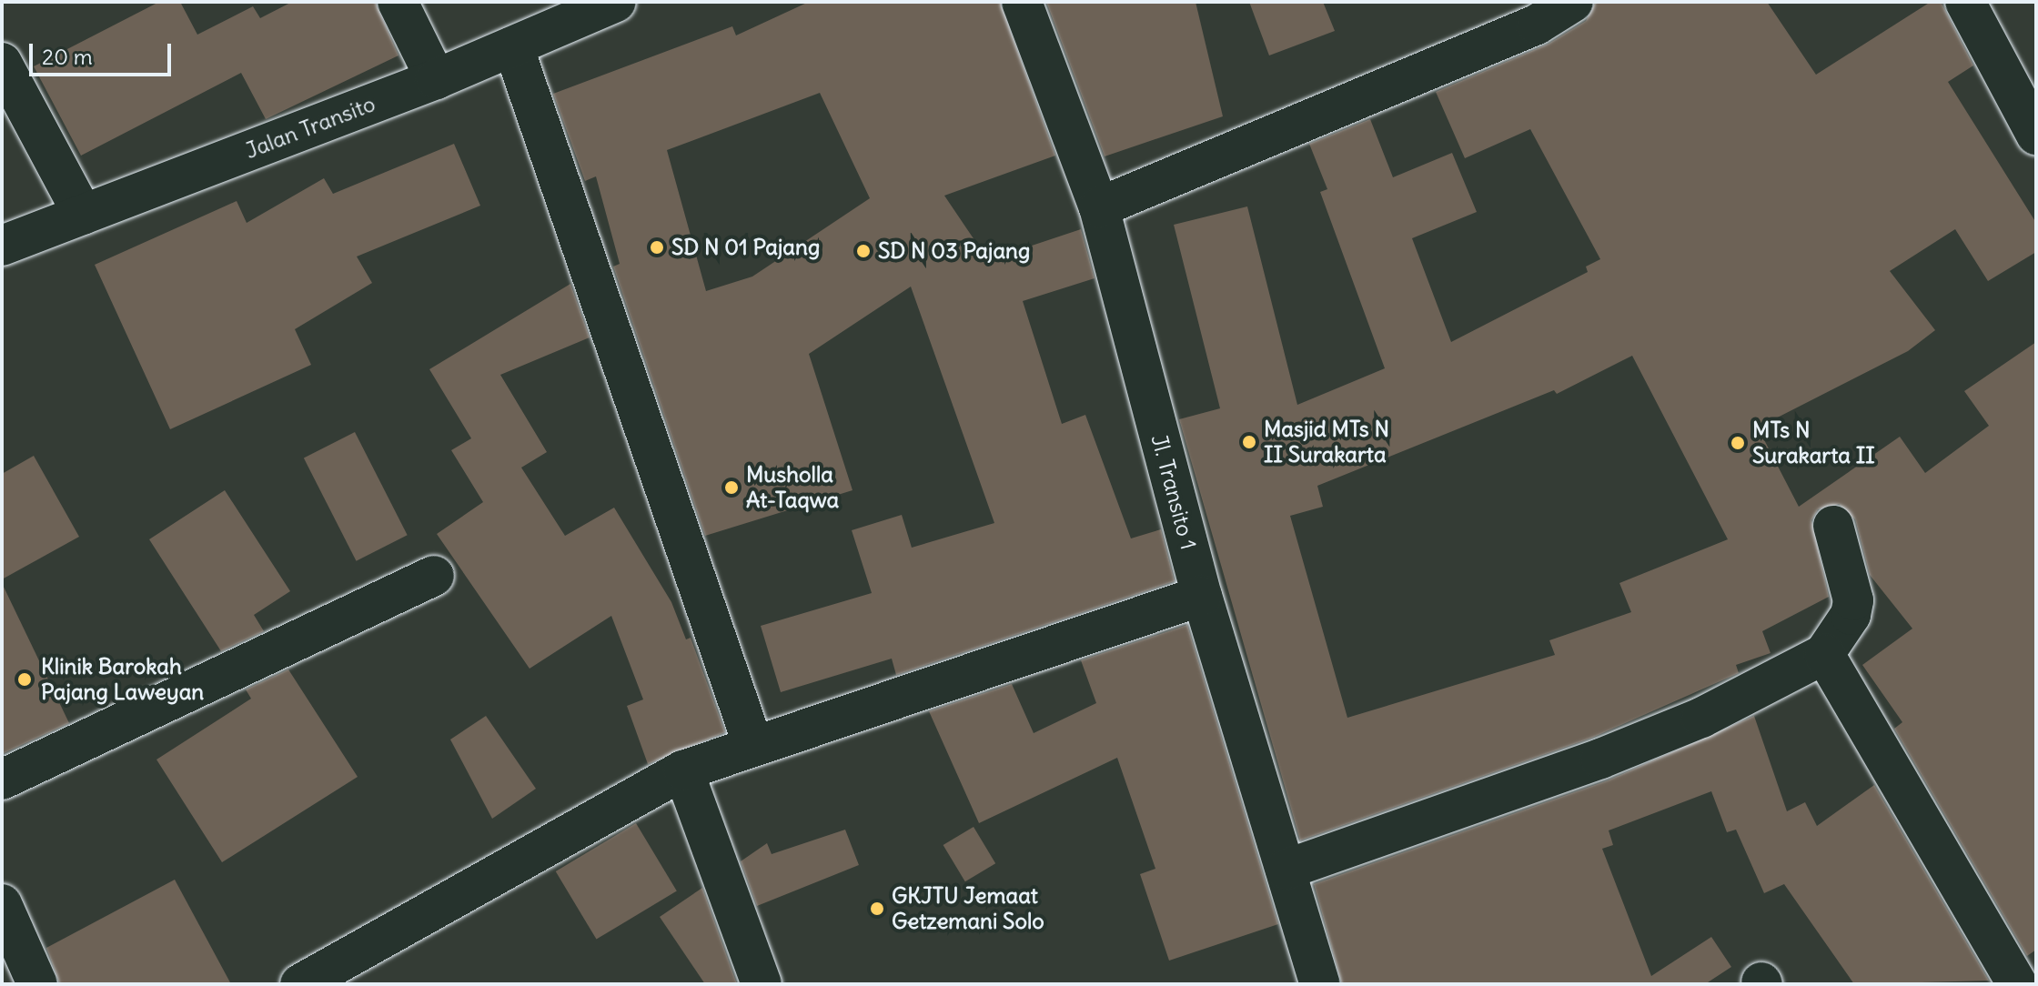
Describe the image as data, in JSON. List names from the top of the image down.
{
  "streets": {
    "street": ["Jalan Transito", "Jl. Transito 1"]
  },
  "places": [
    "SD N 01 Pajang",
    "SD N 03 Pajang",
    "Masjid MTs N II Surakarta",
    "MTs N Surakarta II",
    "Musholla At-Taqwa",
    "Klinik Barokah Pajang Laweyan",
    "GKJTU Jemaat Getzemani Solo"
  ],
  "scale_bar": "20 m"
}
